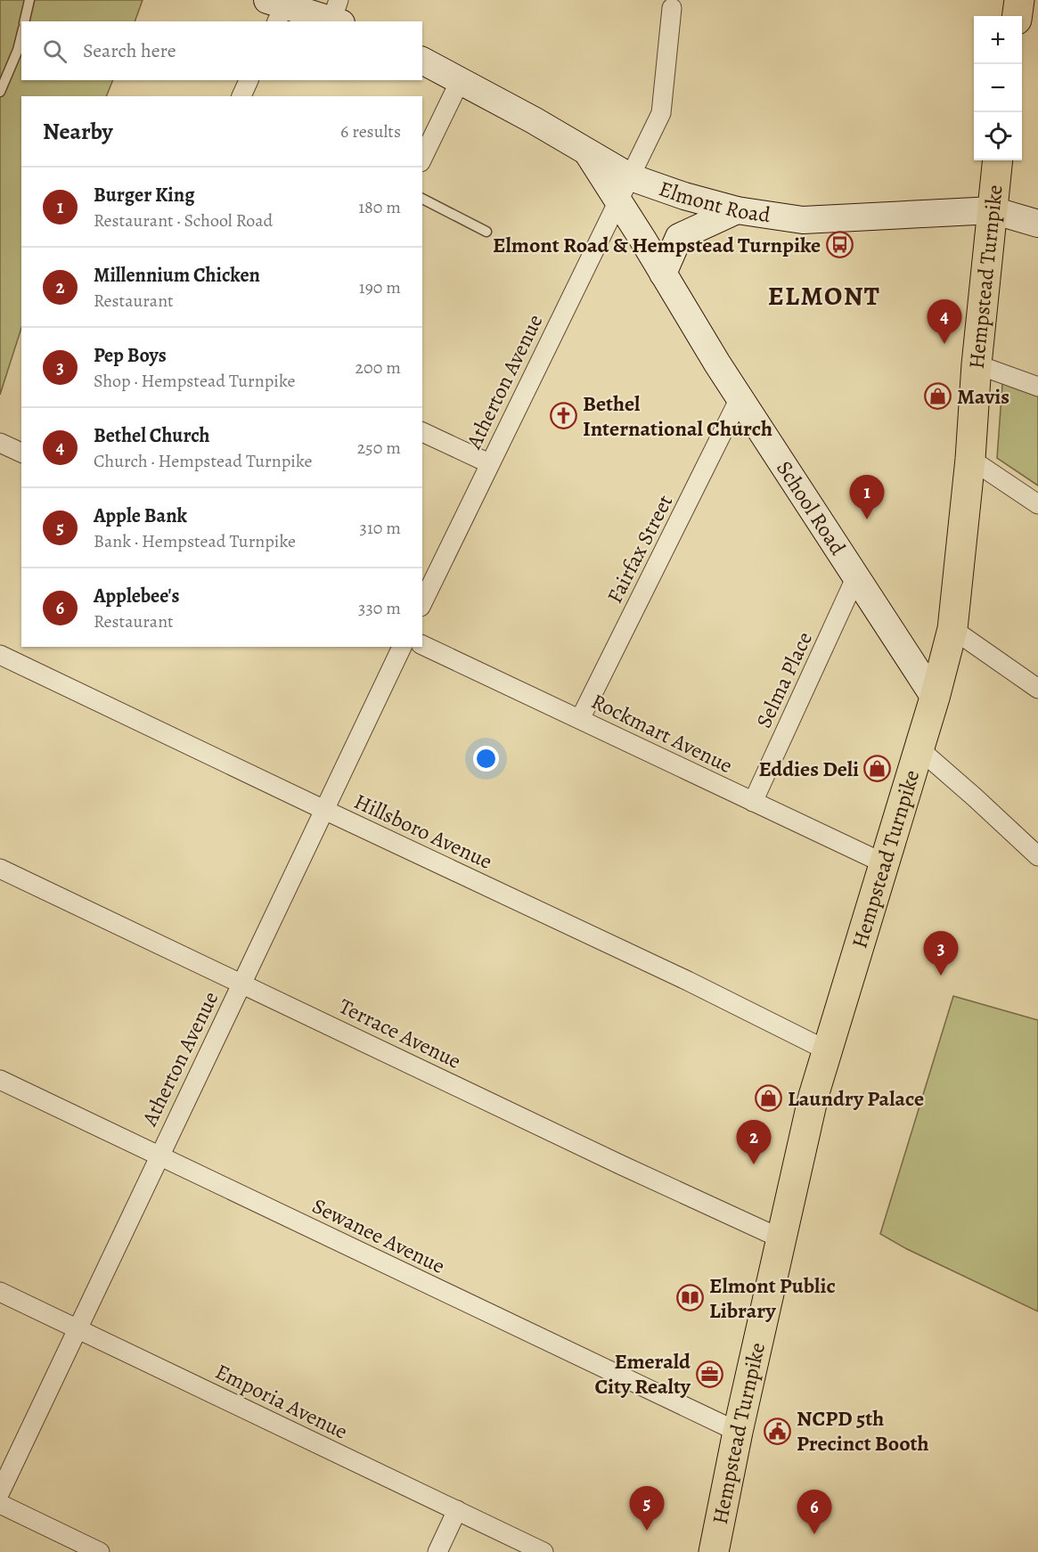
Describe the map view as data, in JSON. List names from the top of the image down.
{
  "streets": {
    "main road": ["Elmont Road", "Hempstead Turnpike", "School Road"],
    "street": [
      "Atherton Avenue",
      "Fairfax Street",
      "Selma Place",
      "Rockmart Avenue",
      "Hillsboro Avenue",
      "Terrace Avenue",
      "Sewanee Avenue",
      "Emporia Avenue"
    ]
  },
  "crossings": [
    ["Elmont Road", "Hempstead Turnpike"],
    ["Elmont Road", "Atherton Avenue"],
    ["Elmont Road", "School Road"],
    ["Hempstead Turnpike", "School Road"],
    ["Hempstead Turnpike", "Rockmart Avenue"],
    ["Hempstead Turnpike", "Hillsboro Avenue"],
    ["Hempstead Turnpike", "Terrace Avenue"],
    ["Hempstead Turnpike", "Sewanee Avenue"],
    ["Atherton Avenue", "School Road"],
    ["Atherton Avenue", "Hillsboro Avenue"],
    ["Atherton Avenue", "Terrace Avenue"],
    ["Atherton Avenue", "Sewanee Avenue"],
    ["Atherton Avenue", "Emporia Avenue"],
    ["School Road", "Fairfax Street"],
    ["School Road", "Selma Place"],
    ["Fairfax Street", "Rockmart Avenue"],
    ["Selma Place", "Rockmart Avenue"]
  ],
  "districts": ["ELMONT"],
  "places": {
    "bus stop": ["Elmont Road & Hempstead Turnpike"],
    "shop": ["Mavis", "Eddies Deli", "Laundry Palace"],
    "church": ["Bethel International Church"],
    "library": ["Elmont Public Library"],
    "office": ["Emerald City Realty"],
    "public building": ["NCPD 5th Precinct Booth"]
  },
  "page": {
    "map_buttons": ["+", "−"],
    "search": "Search here",
    "heading": ["Nearby", "6 results"],
    "list": [
      {
        "mark": "1",
        "name": "Burger King",
        "note": "Restaurant · School Road",
        "value": "180 m"
      },
      {
        "mark": "2",
        "name": "Millennium Chicken",
        "note": "Restaurant",
        "value": "190 m"
      },
      {
        "mark": "3",
        "name": "Pep Boys",
        "note": "Shop · Hempstead Turnpike",
        "value": "200 m"
      },
      {
        "mark": "4",
        "name": "Bethel Church",
        "note": "Church · Hempstead Turnpike",
        "value": "250 m"
      },
      {
        "mark": "5",
        "name": "Apple Bank",
        "note": "Bank · Hempstead Turnpike",
        "value": "310 m"
      },
      {
        "mark": "6",
        "name": "Applebee's",
        "note": "Restaurant",
        "value": "330 m"
      }
    ],
    "pins": [
      "4",
      "1",
      "3",
      "2",
      "5",
      "6"
    ]
  }
}
